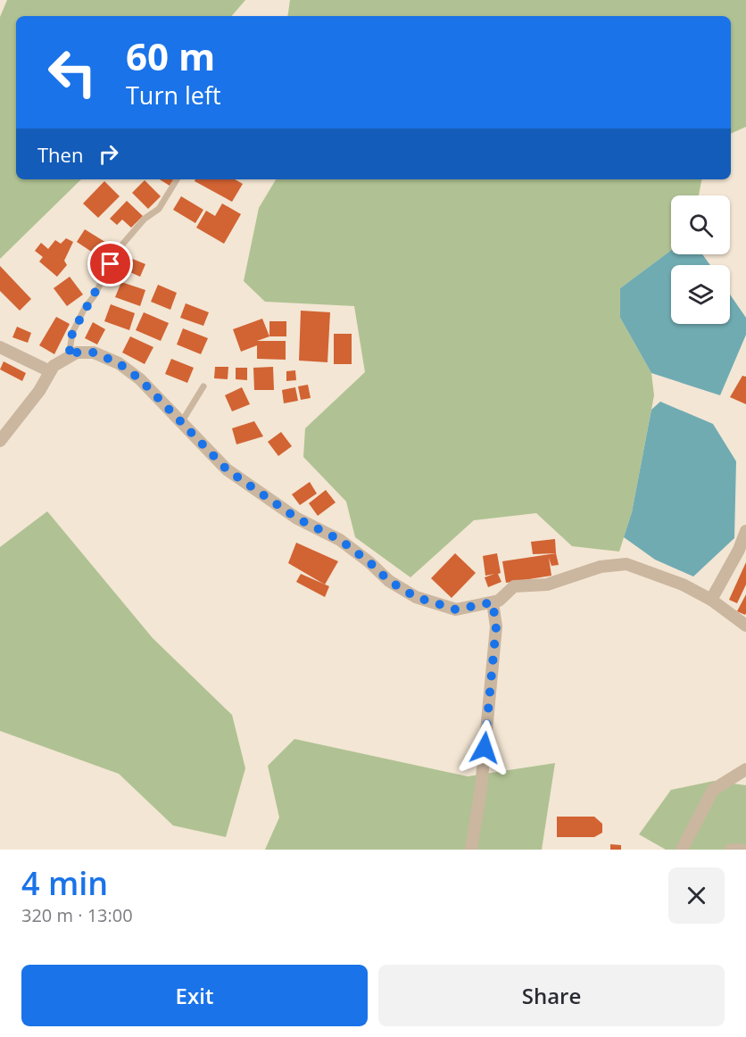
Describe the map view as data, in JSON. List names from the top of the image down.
{
  "page": {
    "turn": ["60 m", "Turn left"],
    "then": "Then",
    "heading": ["4 min", "320 m · 13:00"],
    "buttons": ["Exit", "Share"]
  }
}
